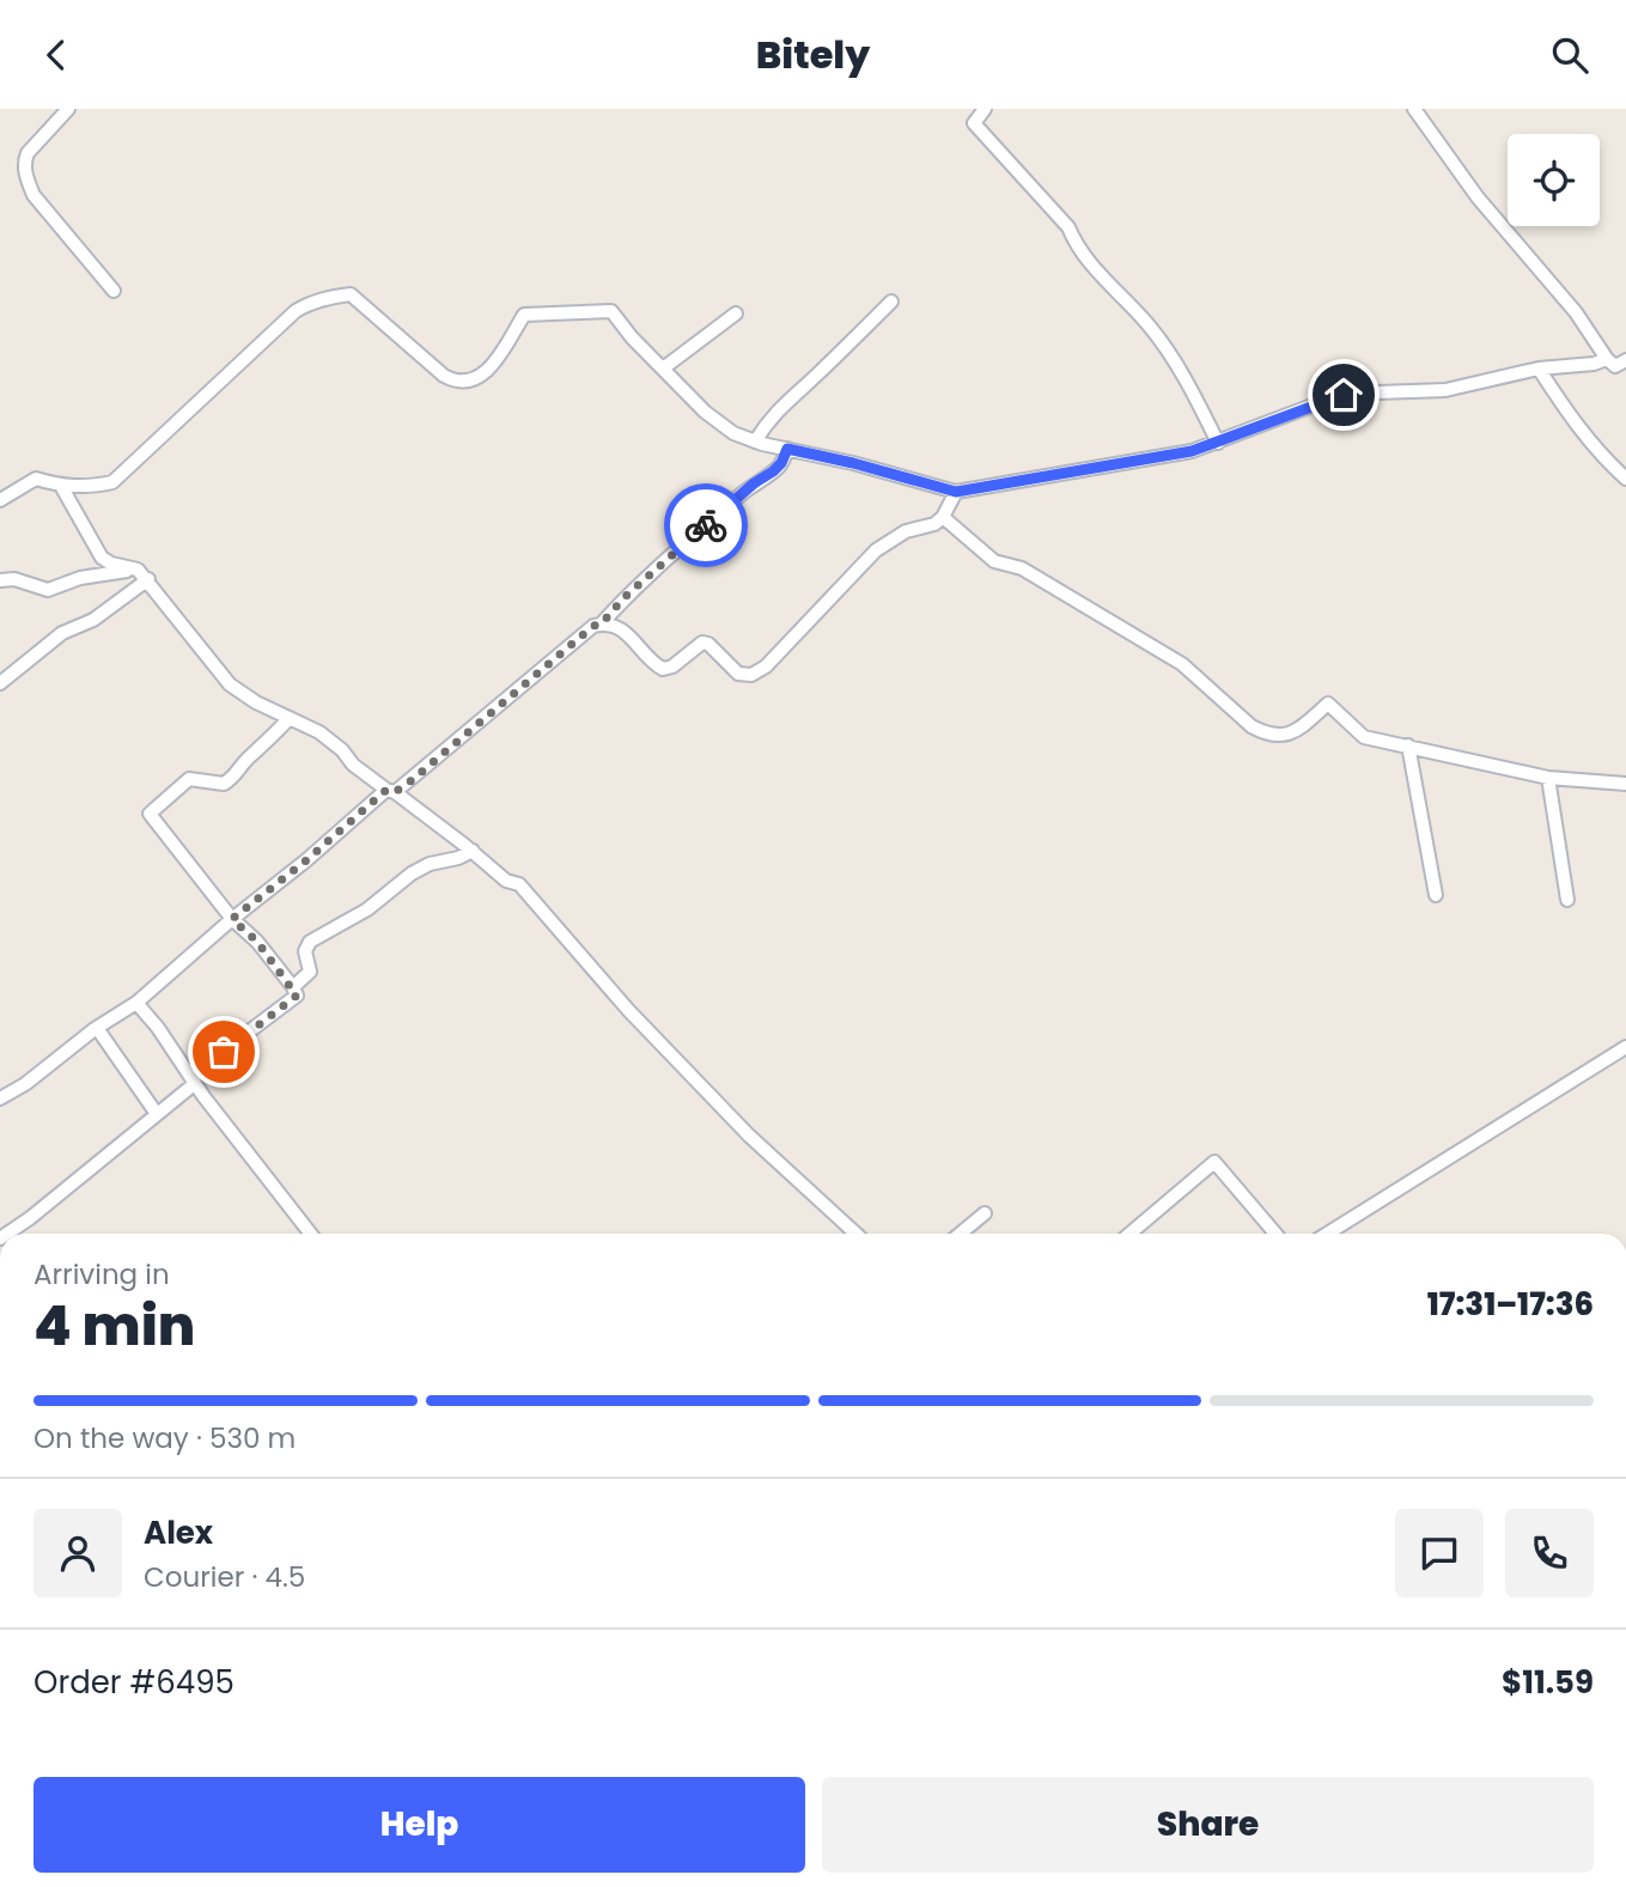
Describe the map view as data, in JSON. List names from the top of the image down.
{
  "page": {
    "header": "Bitely",
    "heading": ["4 min", "Arriving in", "17:31–17:36"],
    "panel": [
      "Alex",
      "Courier · 4.5",
      "Order #6495",
      "$11.59"
    ],
    "bar": "On the way · 530 m",
    "buttons": ["Help", "Share"]
  }
}
